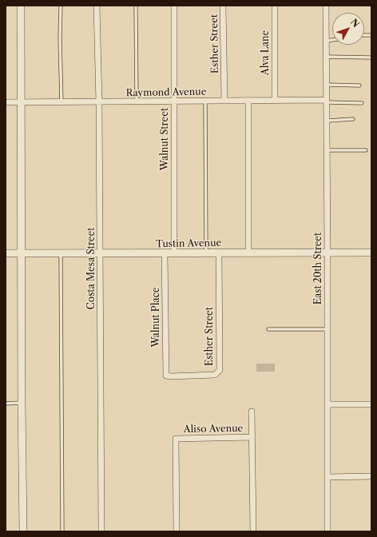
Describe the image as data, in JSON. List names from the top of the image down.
{
  "streets": {
    "street": [
      "Esther Street",
      "Alva Lane",
      "Raymond Avenue",
      "Walnut Street",
      "Tustin Avenue",
      "Costa Mesa Street",
      "East 20th Street",
      "Walnut Place",
      "Aliso Avenue"
    ]
  },
  "crossings": [
    ["Esther Street", "Raymond Avenue"],
    ["Esther Street", "Tustin Avenue"],
    ["Esther Street", "Walnut Place"],
    ["Alva Lane", "Raymond Avenue"],
    ["Raymond Avenue", "Walnut Street"],
    ["Raymond Avenue", "Costa Mesa Street"],
    ["Raymond Avenue", "East 20th Street"],
    ["Walnut Street", "Tustin Avenue"],
    ["Tustin Avenue", "Costa Mesa Street"],
    ["Tustin Avenue", "East 20th Street"],
    ["Tustin Avenue", "Walnut Place"]
  ],
  "north": "top right"
}
